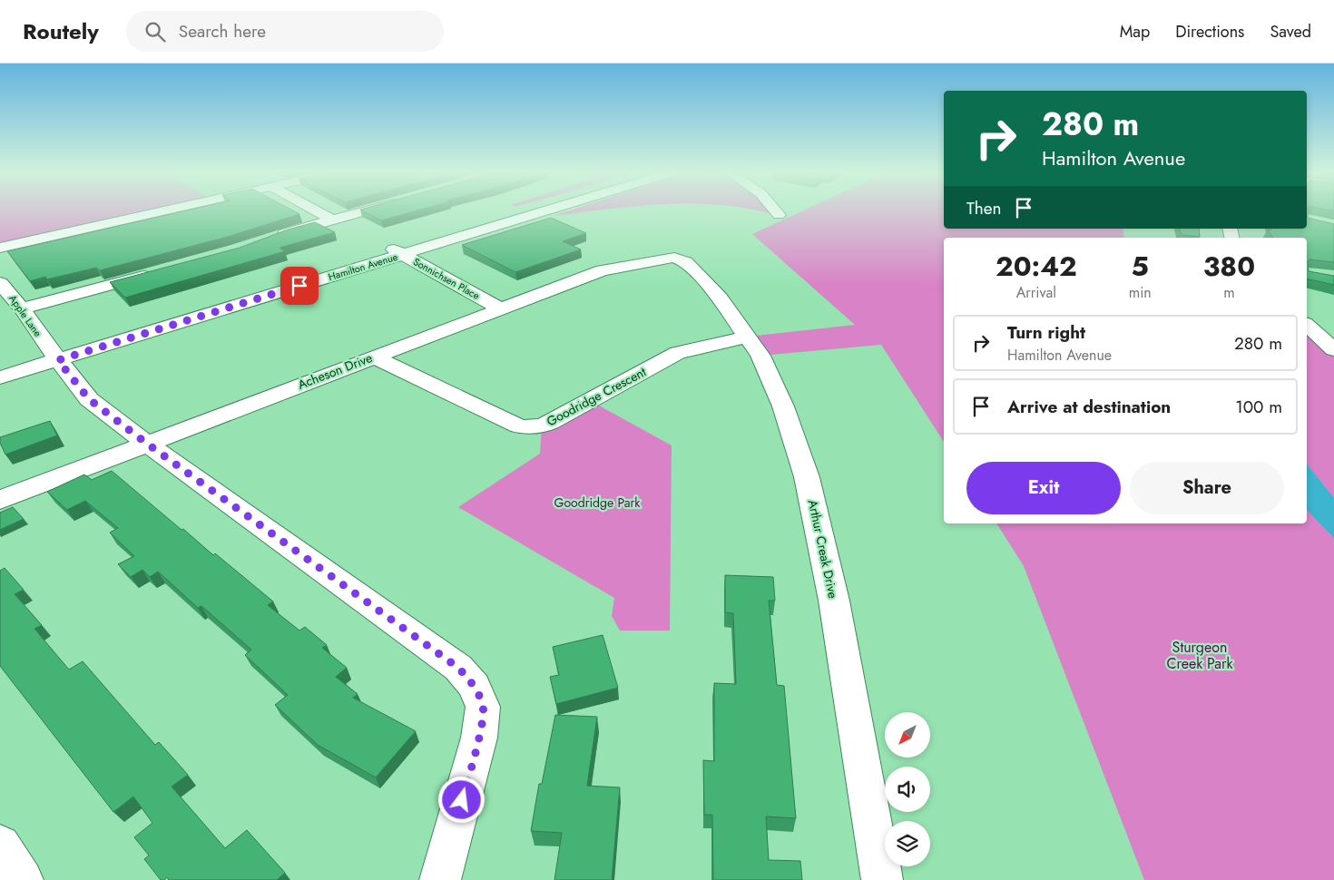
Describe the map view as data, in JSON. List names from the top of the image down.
{
  "streets": {
    "street": [
      "Hamilton Avenue",
      "Sonnichsen Place",
      "Apple Lane",
      "Acheson Drive",
      "Goodridge Crescent",
      "Arthur Creak Drive"
    ]
  },
  "crossings": [
    ["Hamilton Avenue", "Sonnichsen Place"],
    ["Hamilton Avenue", "Apple Lane"],
    ["Sonnichsen Place", "Acheson Drive"],
    ["Apple Lane", "Acheson Drive"],
    ["Acheson Drive", "Goodridge Crescent"],
    ["Acheson Drive", "Arthur Creak Drive"],
    ["Goodridge Crescent", "Arthur Creak Drive"]
  ],
  "parks": ["Goodridge Park", "Sturgeon Creek Park"],
  "north": "bottom left",
  "page": {
    "header": "Routely",
    "search": "Search here",
    "nav": ["Map", "Directions", "Saved"],
    "turn": ["280 m", "Hamilton Avenue"],
    "then": "Then",
    "eta": [
      "20:42",
      "Arrival",
      "5",
      "min",
      "380",
      "m"
    ],
    "list": [
      {
        "name": "Turn right",
        "note": "Hamilton Avenue",
        "value": "280 m"
      },
      {
        "name": "Arrive at destination",
        "value": "100 m"
      }
    ],
    "buttons": ["Exit", "Share"]
  }
}
